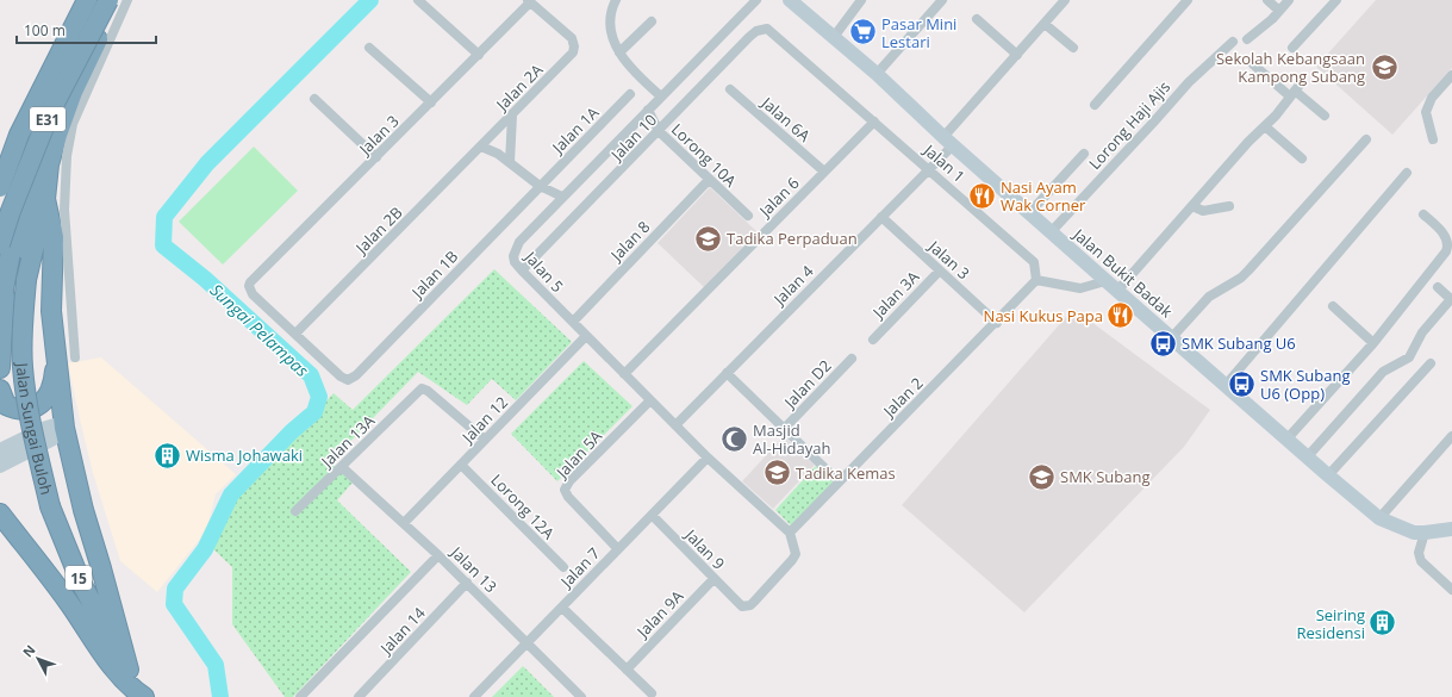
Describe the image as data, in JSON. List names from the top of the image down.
{
  "streets": {
    "highway": ["E31", "Jalan Sungai Buloh", "15"],
    "main road": ["Jalan Bukit Badak"],
    "street": [
      "Jalan 2A",
      "Jalan 6A",
      "Lorong Haji Ajis",
      "Jalan 1A",
      "Jalan 3",
      "Jalan 10",
      "Lorong 10A",
      "Jalan 1",
      "Jalan 6",
      "Jalan 2B",
      "Jalan 8",
      "Jalan 5",
      "Jalan 1B",
      "Jalan 4",
      "Jalan 3A",
      "Jalan D2",
      "Jalan 2",
      "Jalan 12",
      "Jalan 13A",
      "Jalan 5A",
      "Lorong 12A",
      "Jalan 9",
      "Jalan 7",
      "Jalan 13",
      "Jalan 9A",
      "Jalan 14"
    ]
  },
  "crossings": [
    ["Jalan 2A", "Jalan 3"],
    ["Jalan 2A", "Jalan 2B"],
    ["Jalan 6A", "Jalan 6"],
    ["Lorong Haji Ajis", "Jalan Bukit Badak"],
    ["Jalan 1A", "Jalan 1B"],
    ["Jalan 3", "Jalan 2B"],
    ["Jalan 3", "Jalan 1B"],
    ["Jalan 3", "Jalan 4"],
    ["Jalan 3", "Jalan 3A"],
    ["Jalan 3", "Jalan 2"],
    ["Jalan 10", "Lorong 10A"],
    ["Jalan 10", "Jalan 1"],
    ["Jalan 10", "Jalan 5"],
    ["Lorong 10A", "Jalan 8"],
    ["Lorong 10A", "Jalan 5"],
    ["Jalan 1", "Jalan 6"],
    ["Jalan 1", "Jalan 4"],
    ["Jalan 1", "Jalan 2"],
    ["Jalan 6", "Jalan 5"],
    ["Jalan 2B", "Jalan 1B"],
    ["Jalan 8", "Jalan 5"],
    ["Jalan 5", "Jalan 4"],
    ["Jalan 5", "Jalan 2"],
    ["Jalan 5", "Jalan 12"],
    ["Jalan 5", "Jalan 5A"],
    ["Jalan 5", "Jalan 9"],
    ["Jalan 5", "Jalan 7"],
    ["Jalan Bukit Badak", "Jalan 4"],
    ["Jalan 2", "Jalan 9"],
    ["Jalan 12", "Jalan 13A"],
    ["Jalan 12", "Lorong 12A"],
    ["Jalan 12", "Jalan 13"],
    ["Jalan 13A", "Jalan 13"],
    ["Jalan 5A", "Jalan 7"],
    ["Jalan 9", "Jalan 7"],
    ["Jalan 9", "Jalan 9A"],
    ["Jalan 7", "Jalan 13"],
    ["Jalan 13", "Jalan 14"]
  ],
  "water": ["Sungai Pelampas"],
  "places": {
    "supermarket": ["Pasar Mini Lestari"],
    "school or university": [
      "Sekolah Kebangsaan Kampong Subang",
      "Tadika Perpaduan",
      "Tadika Kemas",
      "SMK Subang"
    ],
    "restaurant": ["Nasi Ayam Wak Corner", "Nasi Kukus Papa"],
    "bus stop": ["SMK Subang U6", "SMK Subang U6 (Opp)"],
    "mosque": ["Masjid Al-Hidayah"],
    "building": ["Wisma Johawaki", "Seiring Residensi"]
  },
  "scale_bar": "100 m",
  "north": "top left"
}
